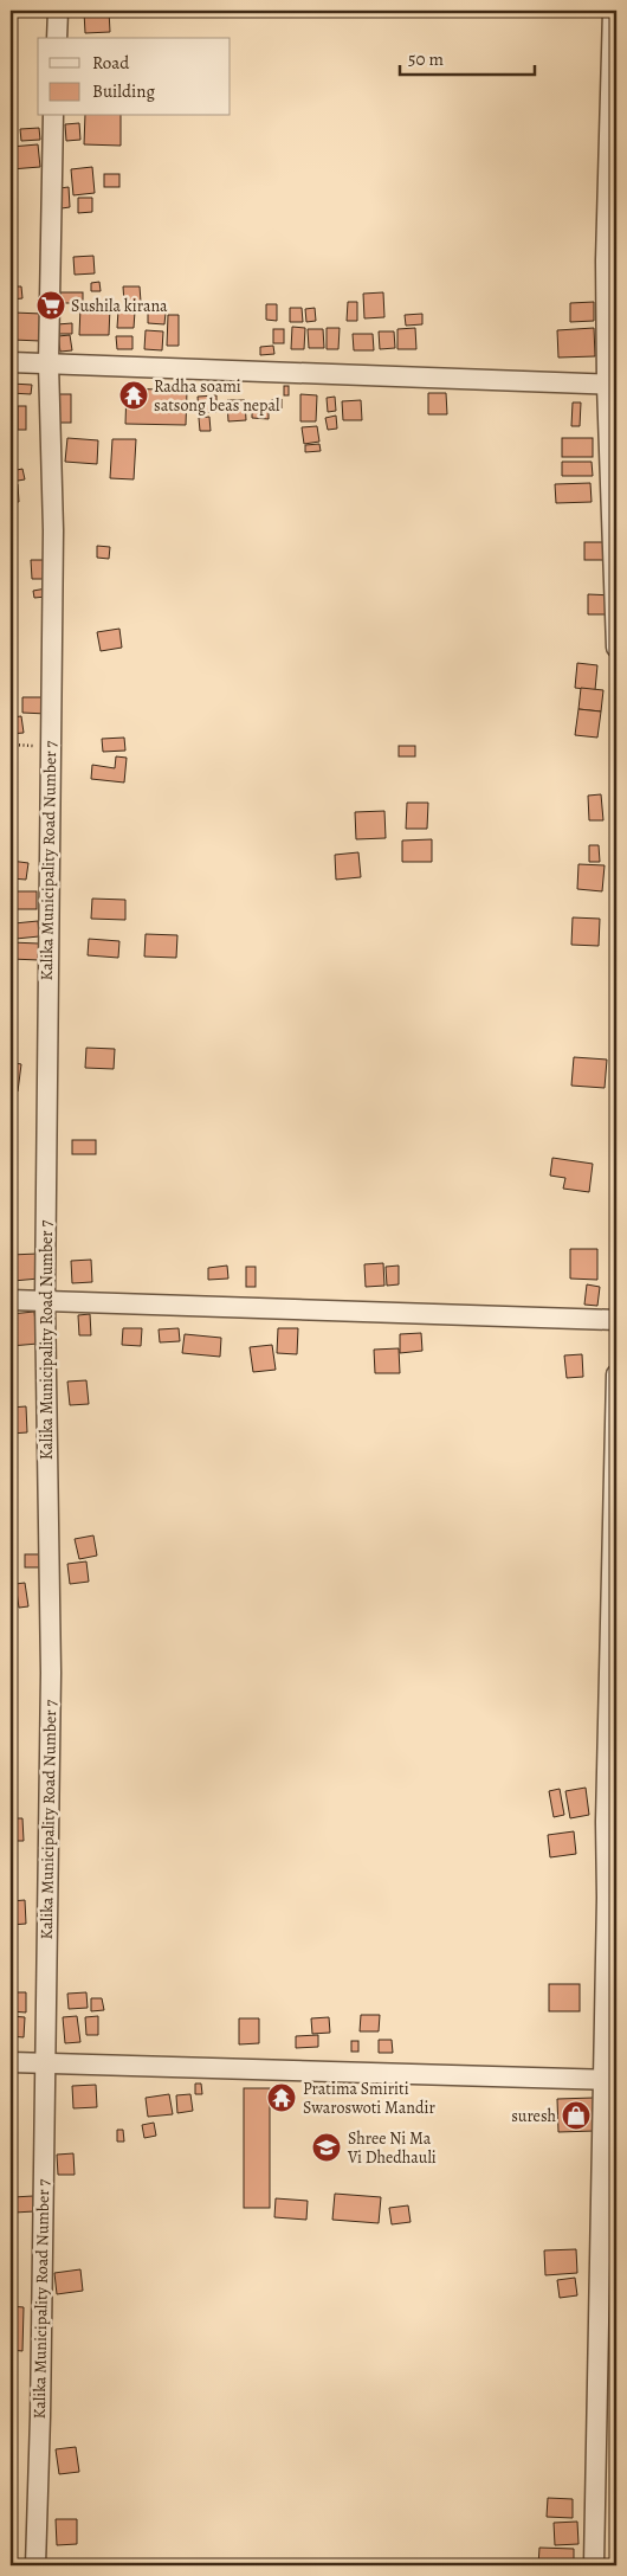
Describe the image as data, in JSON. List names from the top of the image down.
{
  "streets": {
    "street": ["Kalika Municipality Road Number 7"]
  },
  "places": {
    "supermarket": ["Sushila kirana"],
    "temple": ["Radha soami satsong beas nepal", "Pratima Smiriti Swaroswoti Mandir"],
    "shop": ["suresh"],
    "school or university": ["Shree Ni Ma Vi Dhedhauli"]
  },
  "legend": ["Road", "Building"],
  "scale_bar": "50 m"
}
